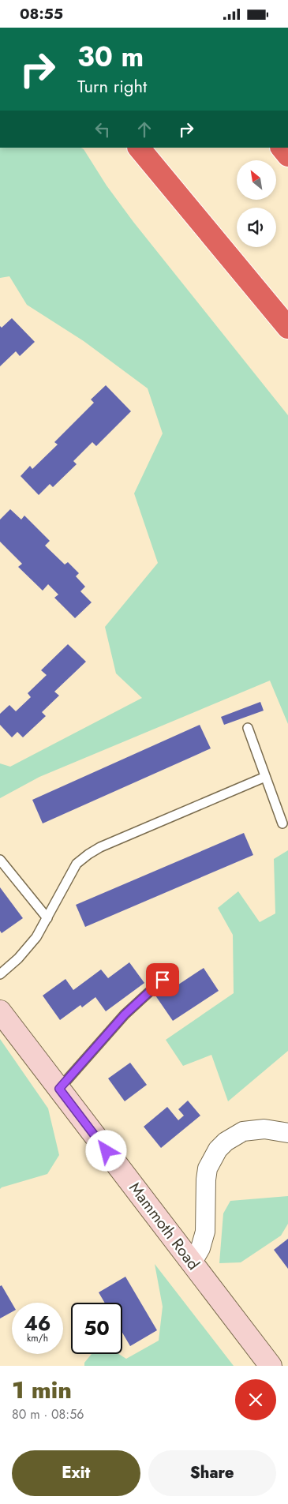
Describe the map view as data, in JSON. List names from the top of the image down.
{
  "streets": {
    "main road": ["Mammoth Road"]
  },
  "north": "top left",
  "page": {
    "status": "08:55",
    "turn": ["30 m", "Turn right"],
    "speed": "46 km/h",
    "limit": "50",
    "heading": ["1 min", "80 m · 08:56"],
    "buttons": ["Exit", "Share"]
  }
}
